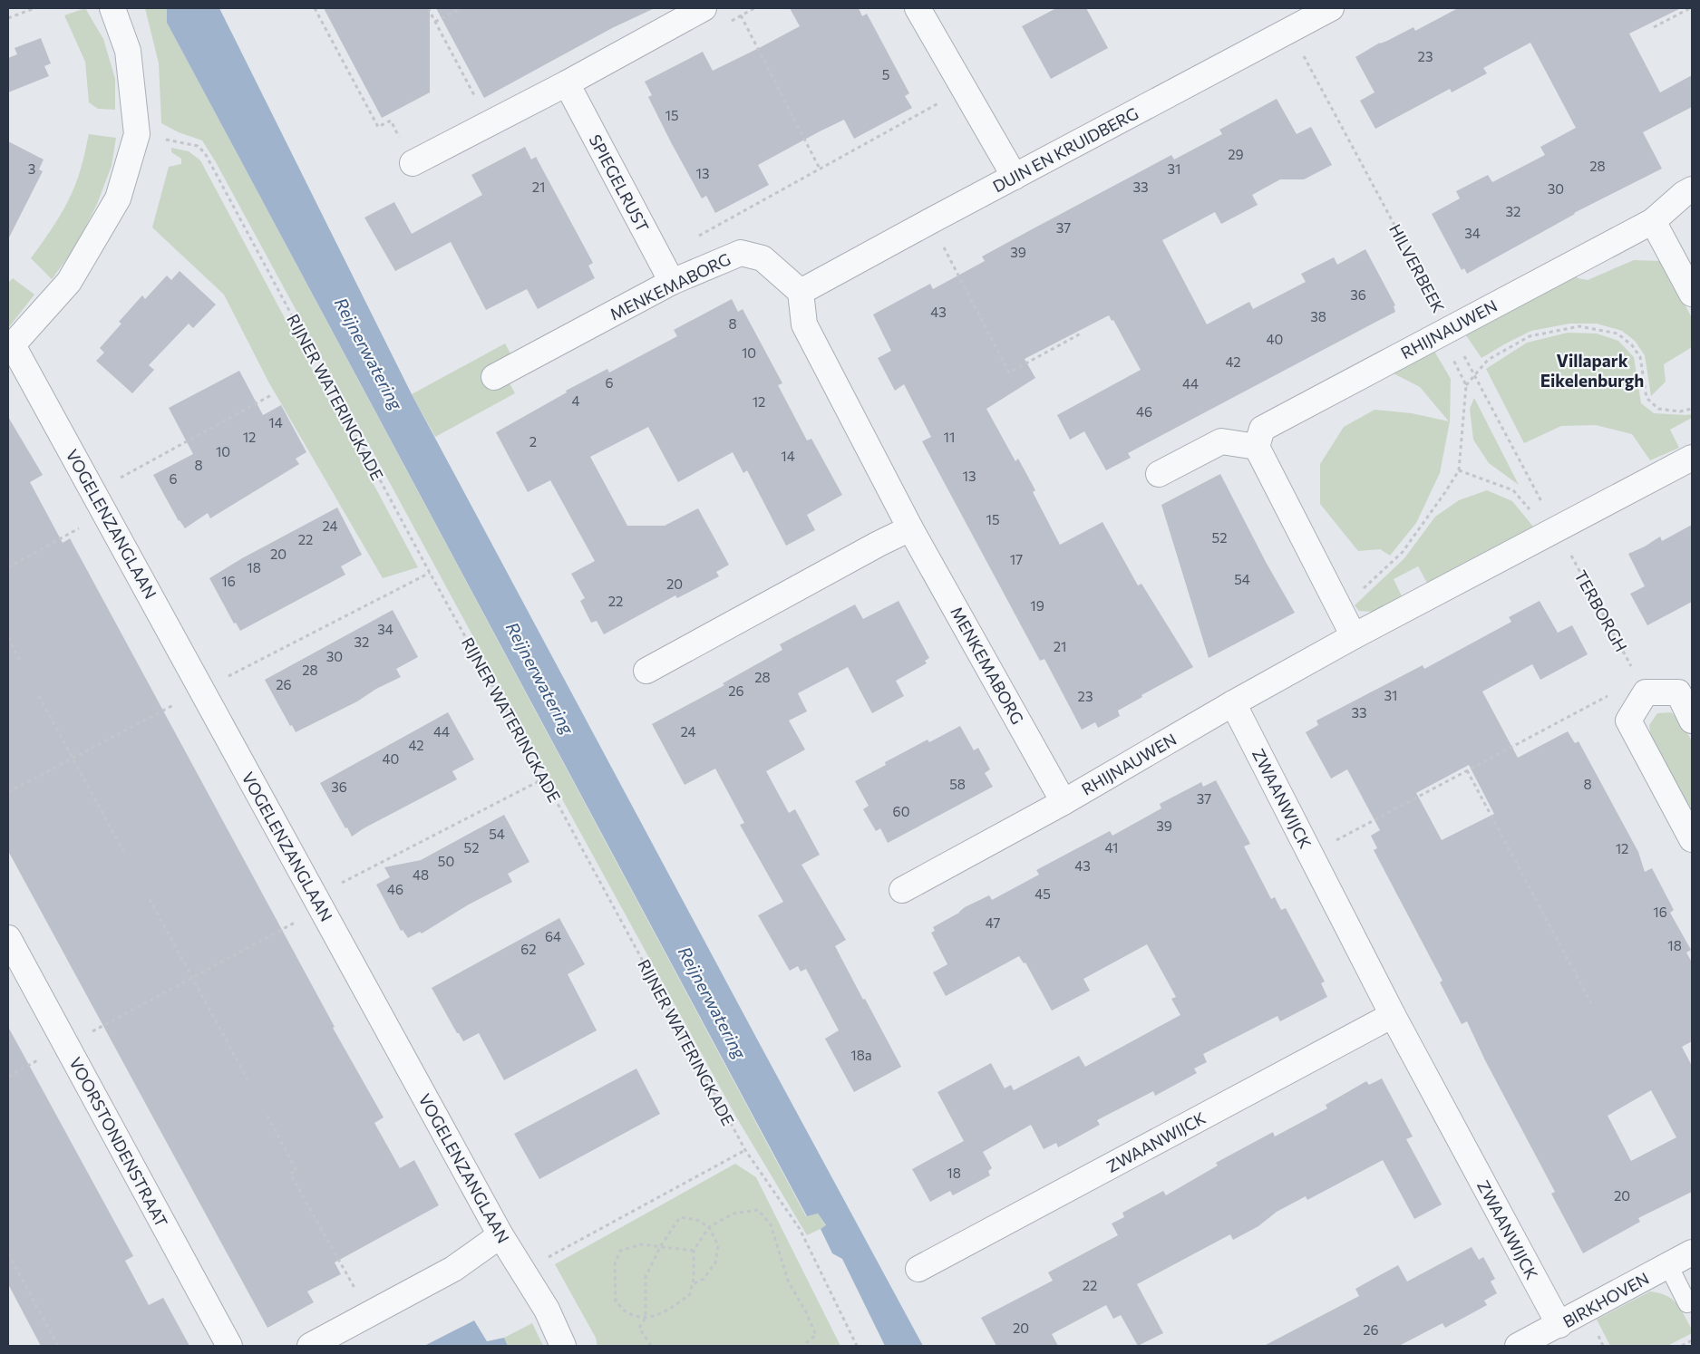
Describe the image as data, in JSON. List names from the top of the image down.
{
  "streets": {
    "street": [
      "DUIN EN KRUIDBERG",
      "SPIEGELRUST",
      "MENKEMABORG",
      "RHIJNAUWEN",
      "VOGELENZANGLAAN",
      "ZWAANWIJCK",
      "VOORSTONDENSTRAAT",
      "BIRKHOVEN"
    ],
    "path": ["HILVERBEEK", "RIJNER WATERINGKADE", "TERBORGH"]
  },
  "crossings": [
    ["DUIN EN KRUIDBERG", "HILVERBEEK"],
    ["DUIN EN KRUIDBERG", "MENKEMABORG"],
    ["SPIEGELRUST", "MENKEMABORG"],
    ["HILVERBEEK", "RHIJNAUWEN"],
    ["HILVERBEEK", "TERBORGH"],
    ["MENKEMABORG", "RHIJNAUWEN"],
    ["RHIJNAUWEN", "TERBORGH"],
    ["RHIJNAUWEN", "ZWAANWIJCK"],
    ["ZWAANWIJCK", "BIRKHOVEN"]
  ],
  "districts": ["Villapark Eikelenburgh"],
  "water": ["Reijnerwatering"],
  "house_numbers": [
    "23",
    "5",
    "15",
    "29",
    "28",
    "3",
    "31",
    "13",
    "21",
    "33",
    "30",
    "32",
    "37",
    "34",
    "39",
    "36",
    "43",
    "38",
    "8",
    "40",
    "10",
    "42",
    "6",
    "44",
    "4",
    "12",
    "46",
    "14",
    "12",
    "11",
    "2",
    "10",
    "14",
    "8",
    "13",
    "6",
    "15",
    "24",
    "52",
    "22",
    "20",
    "17",
    "18",
    "54",
    "16",
    "20",
    "22",
    "19",
    "34",
    "32",
    "21",
    "30",
    "28",
    "28",
    "26",
    "26",
    "31",
    "23",
    "33",
    "44",
    "24",
    "42",
    "40",
    "58",
    "8",
    "36",
    "37",
    "60",
    "39",
    "54",
    "52",
    "41",
    "12",
    "50",
    "43",
    "48",
    "46",
    "45",
    "16",
    "47",
    "64",
    "18",
    "62",
    "18a",
    "18",
    "20",
    "22",
    "20",
    "26"
  ]
}
